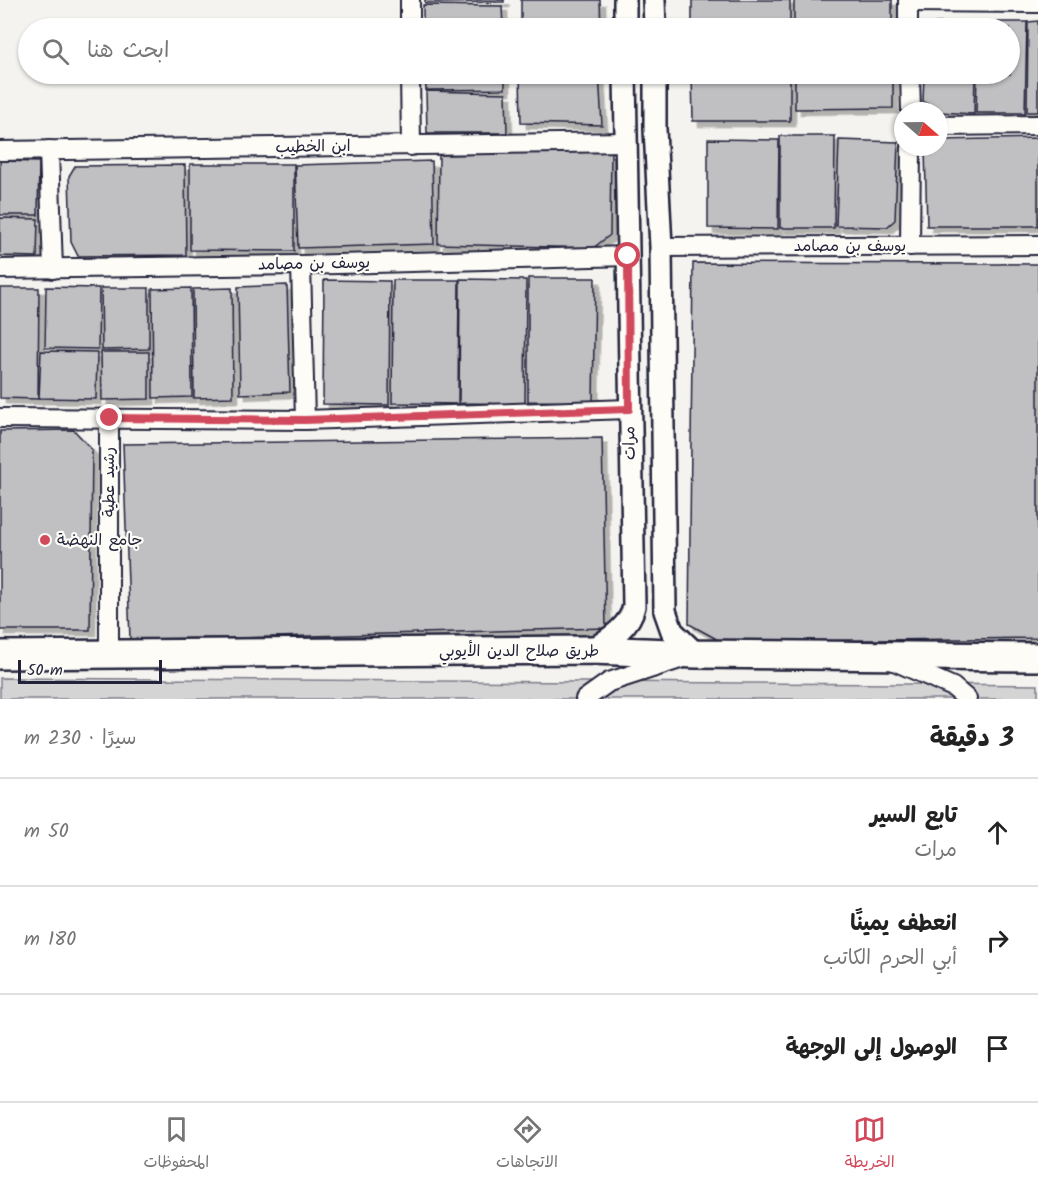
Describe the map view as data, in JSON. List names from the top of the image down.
{
  "streets": {
    "main road": ["طريق صلاح الدين الأيوبي"],
    "street": [
      "ابن الخطيب",
      "يوسف بن مصامد",
      "مرات",
      "رشيد عطية"
    ]
  },
  "crossings": [
    ["ابن الخطيب", "مرات"],
    ["يوسف بن مصامد", "مرات"],
    ["مرات", "طريق صلاح الدين الأيوبي"],
    ["رشيد عطية", "طريق صلاح الدين الأيوبي"]
  ],
  "places": ["جامع النهضة"],
  "scale_bar": "50 m",
  "north": "right",
  "page": {
    "search": "ابحث هنا",
    "scale": "50 m",
    "heading": ["3 دقيقة", "سيرًا · 230 m"],
    "list": [
      ["تابع السير", "مرات", "50 m"],
      ["انعطف يمينًا", "أبي الحرم الكاتب", "180 m"],
      "الوصول إلى الوجهة"
    ],
    "nav": ["الخريطة", "الاتجاهات", "المحفوظات"]
  }
}
